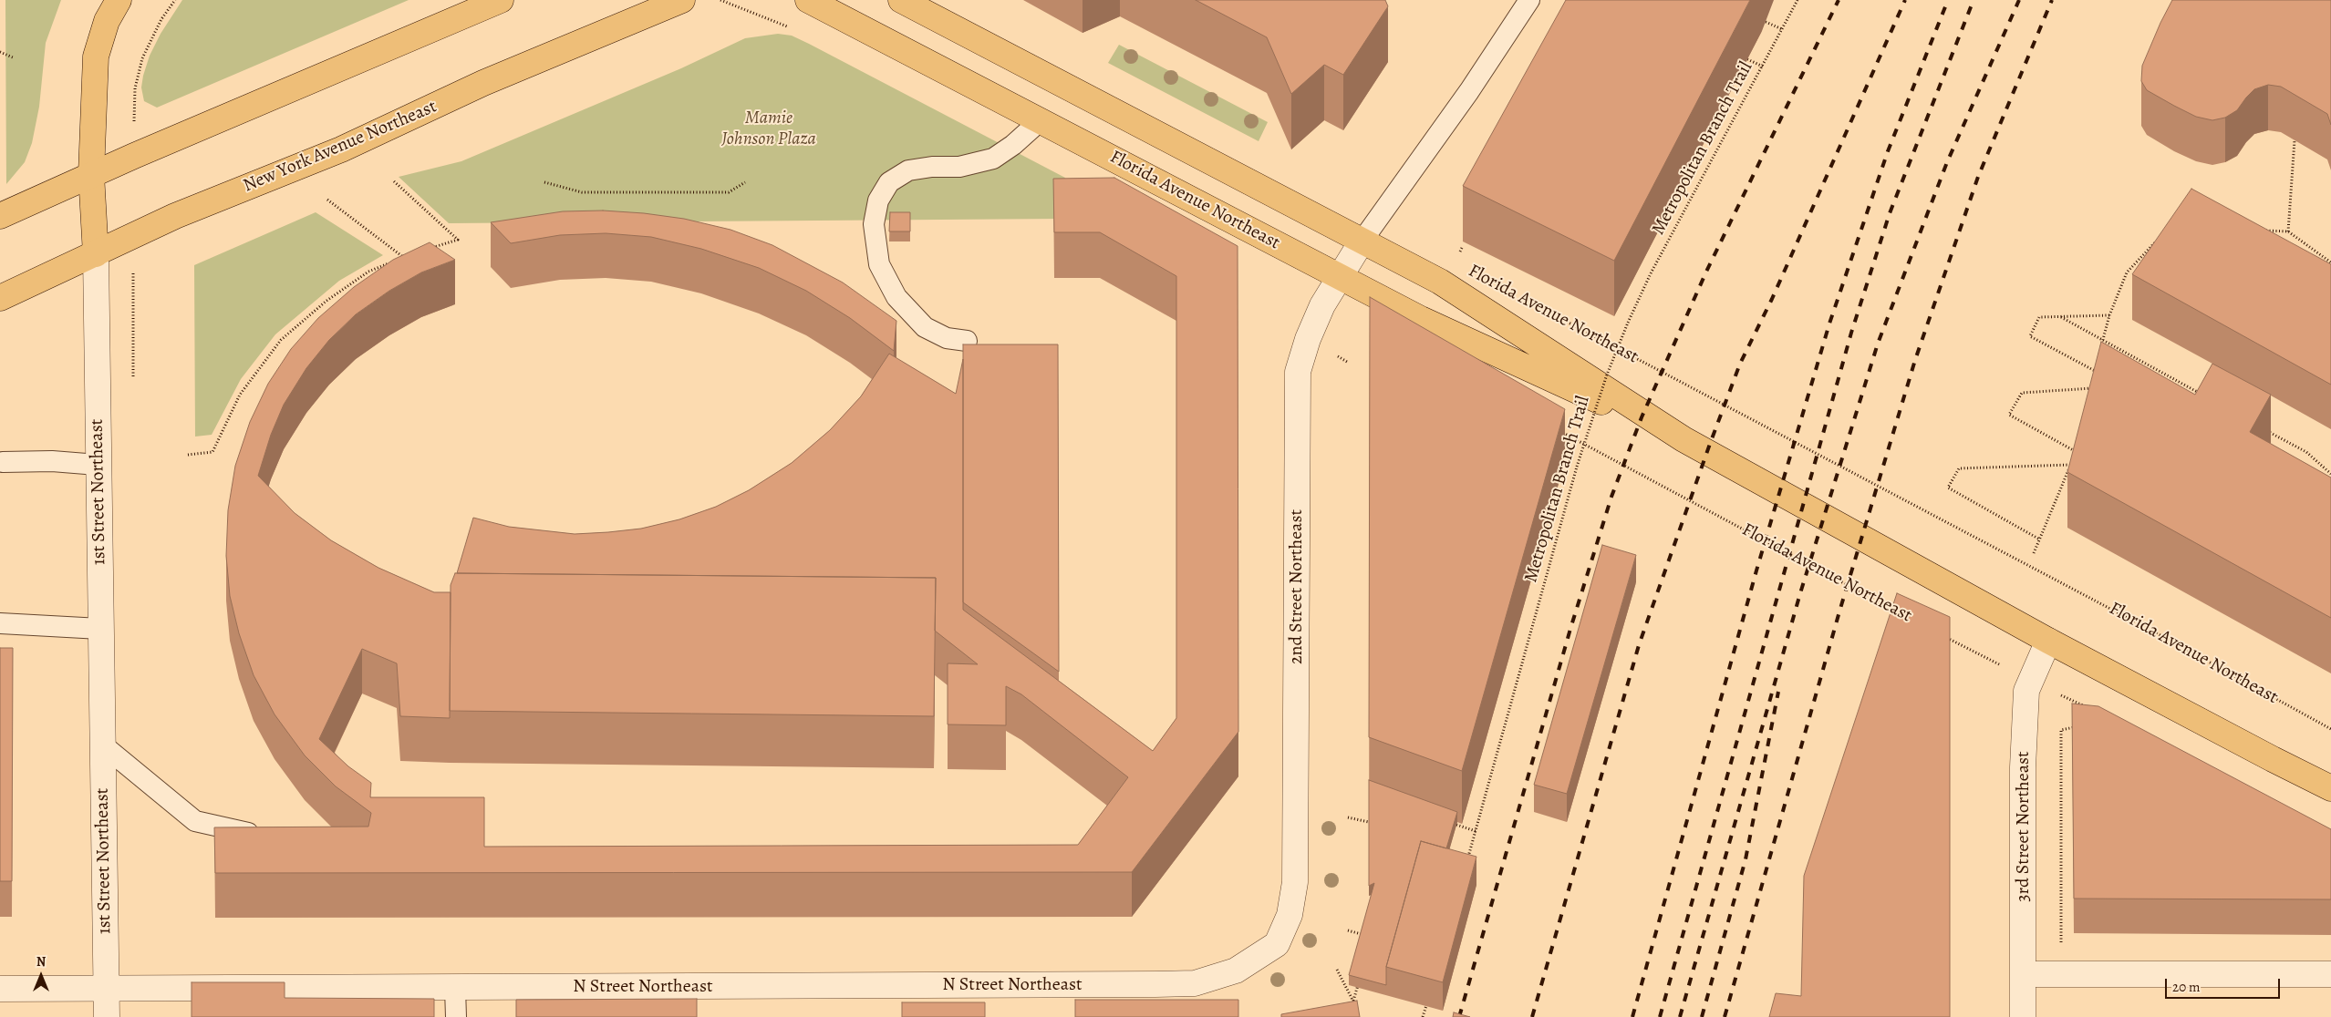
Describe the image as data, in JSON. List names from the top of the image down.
{
  "streets": {
    "main road": ["New York Avenue Northeast", "Florida Avenue Northeast", "1st Street Northeast"],
    "street": ["2nd Street Northeast", "3rd Street Northeast", "N Street Northeast"],
    "path": ["Metropolitan Branch Trail"]
  },
  "crossings": [
    ["New York Avenue Northeast", "1st Street Northeast"],
    ["Florida Avenue Northeast", "2nd Street Northeast"],
    ["Florida Avenue Northeast", "3rd Street Northeast"],
    ["1st Street Northeast", "N Street Northeast"],
    ["2nd Street Northeast", "N Street Northeast"]
  ],
  "parks": ["Mamie Johnson Plaza"],
  "scale_bar": "20 m",
  "north": "top"
}
